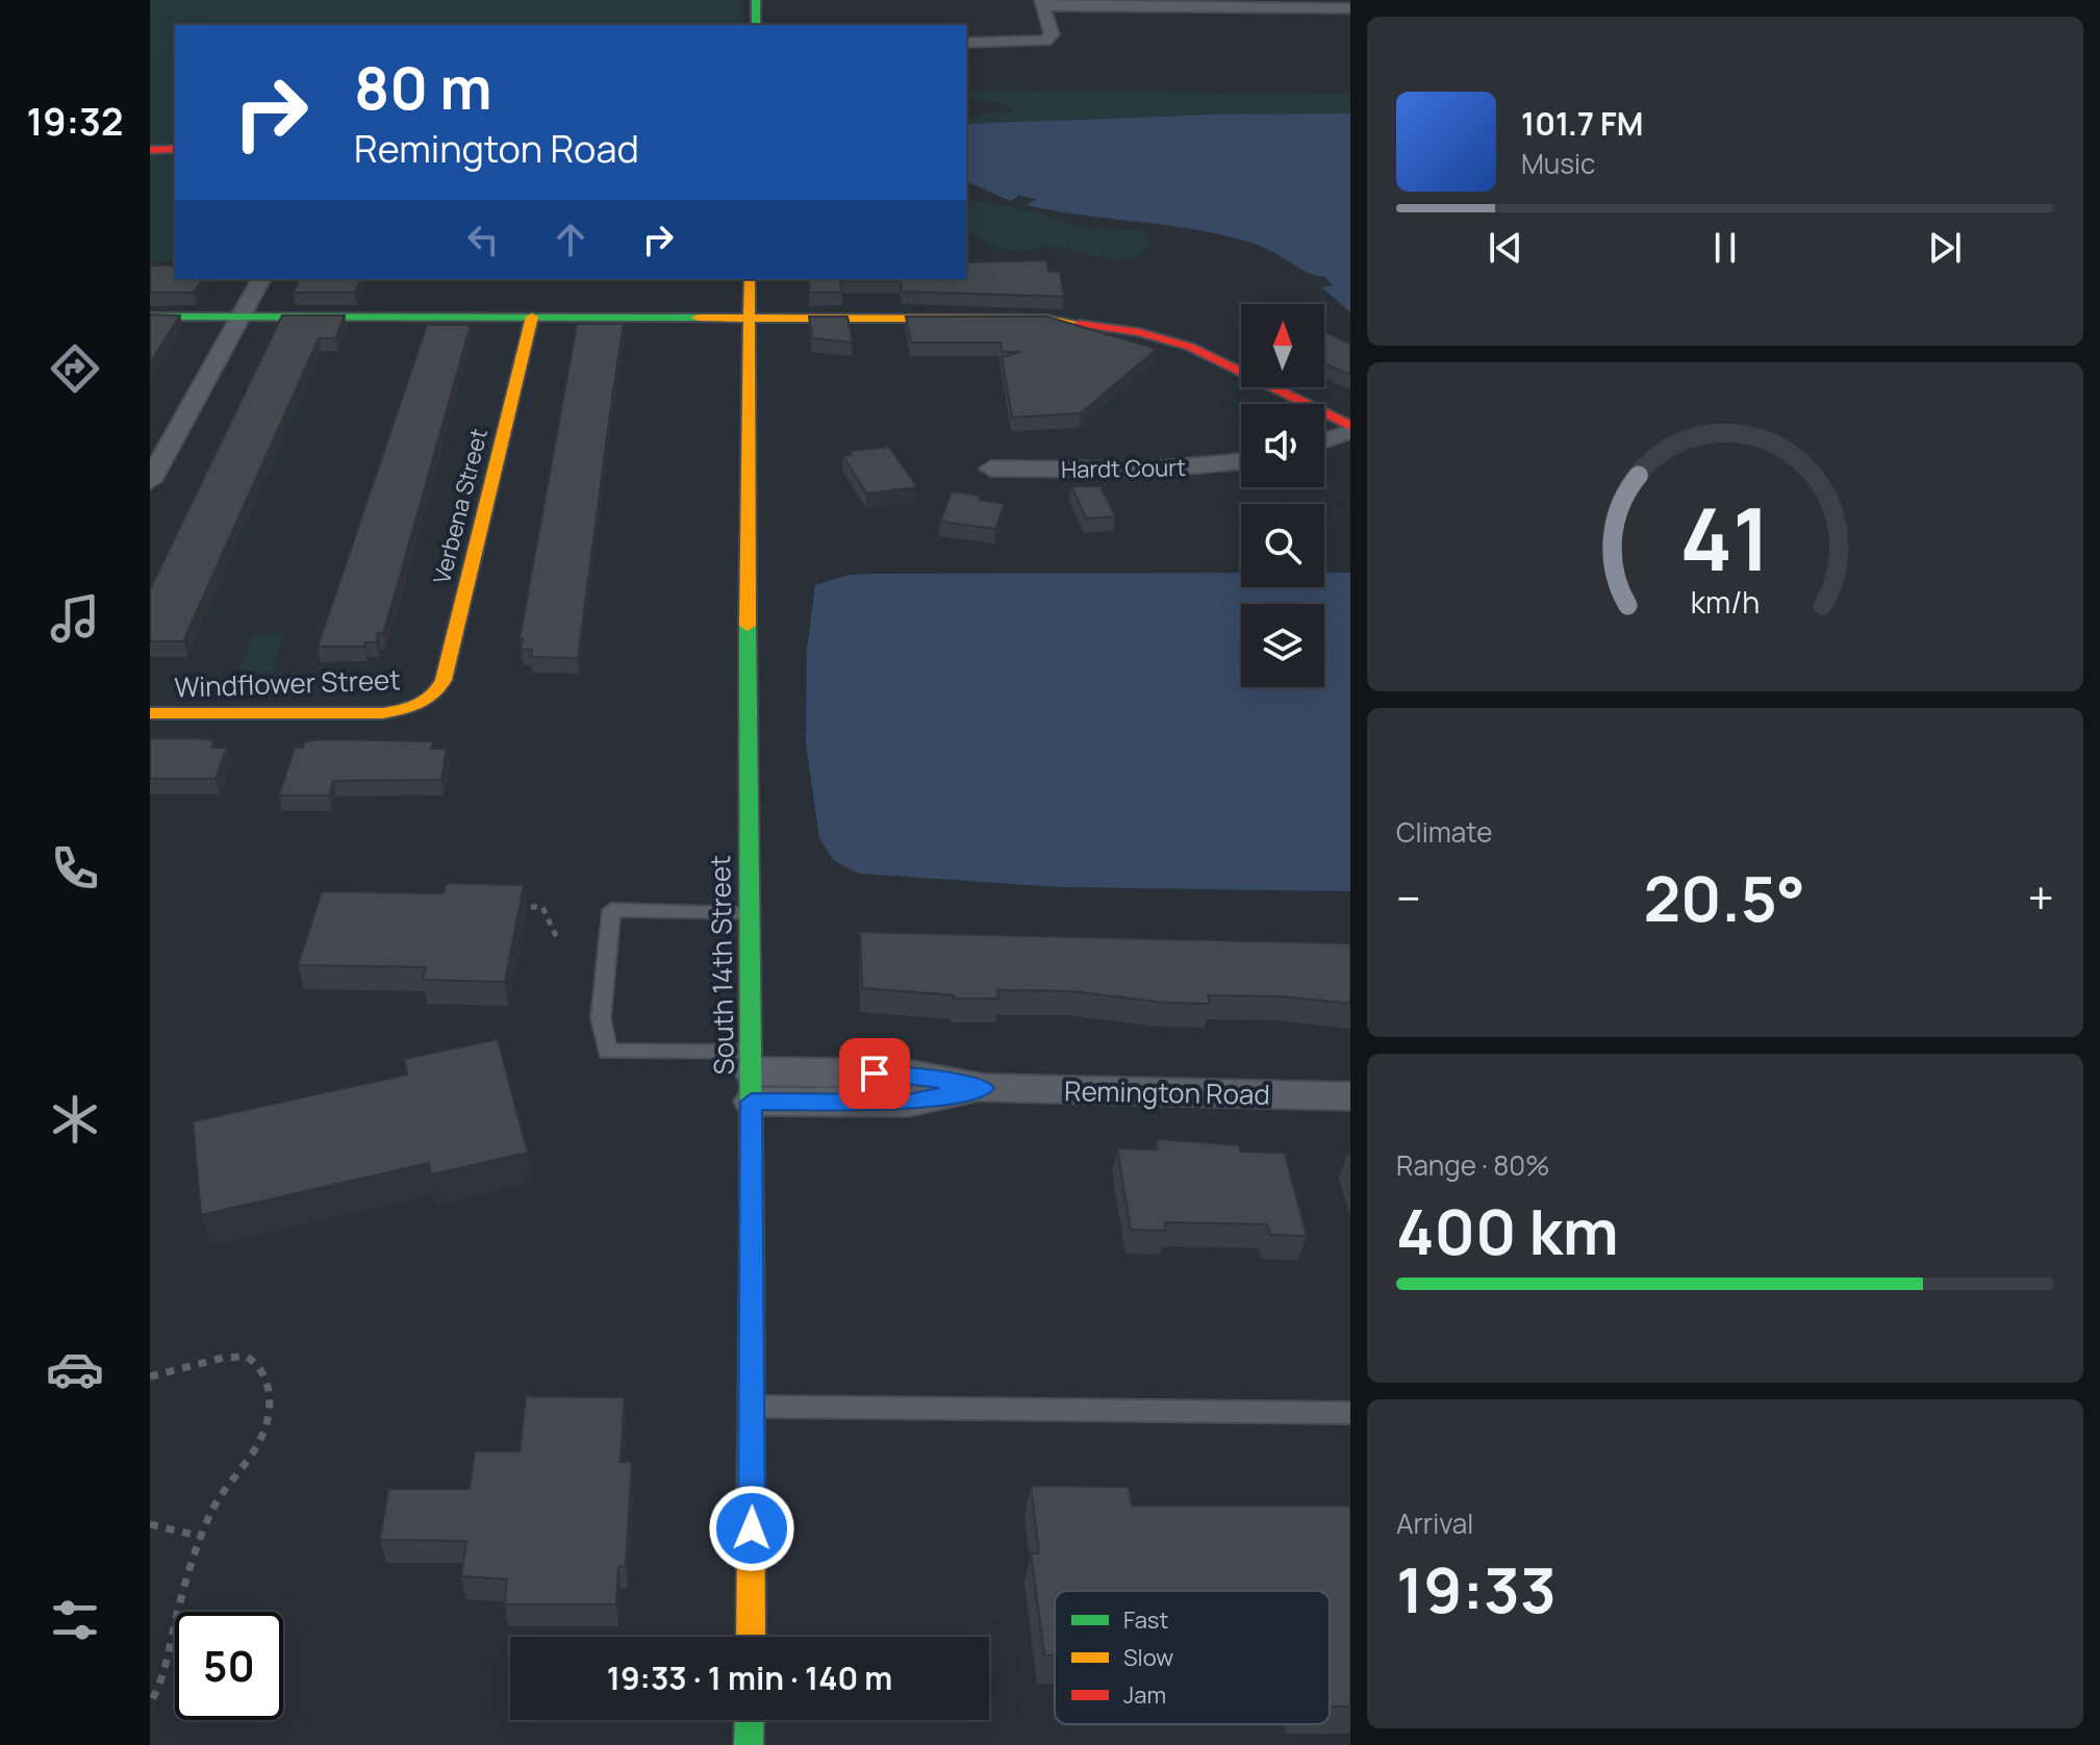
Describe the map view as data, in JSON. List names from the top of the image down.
{
  "streets": {
    "street": [
      "Hardt Court",
      "Verbena Street",
      "Windflower Street",
      "South 14th Street",
      "Remington Road"
    ]
  },
  "crossings": [
    ["Verbena Street", "Windflower Street"],
    ["South 14th Street", "Remington Road"]
  ],
  "legend": ["Fast", "Slow", "Jam"],
  "north": "top",
  "page": {
    "tabs": "19:32",
    "turn": ["80 m", "Remington Road"],
    "song": ["101.7 FM", "Music"],
    "tile": [
      "Climate",
      ["Range · 80%", "400 km"],
      ["Arrival", "19:33"]
    ],
    "heat": ["−", "20.5°", "+"],
    "limit": "50",
    "trip": "19:33 · 1 min · 140 m",
    "gauge": ["41", "km/h"]
  }
}
